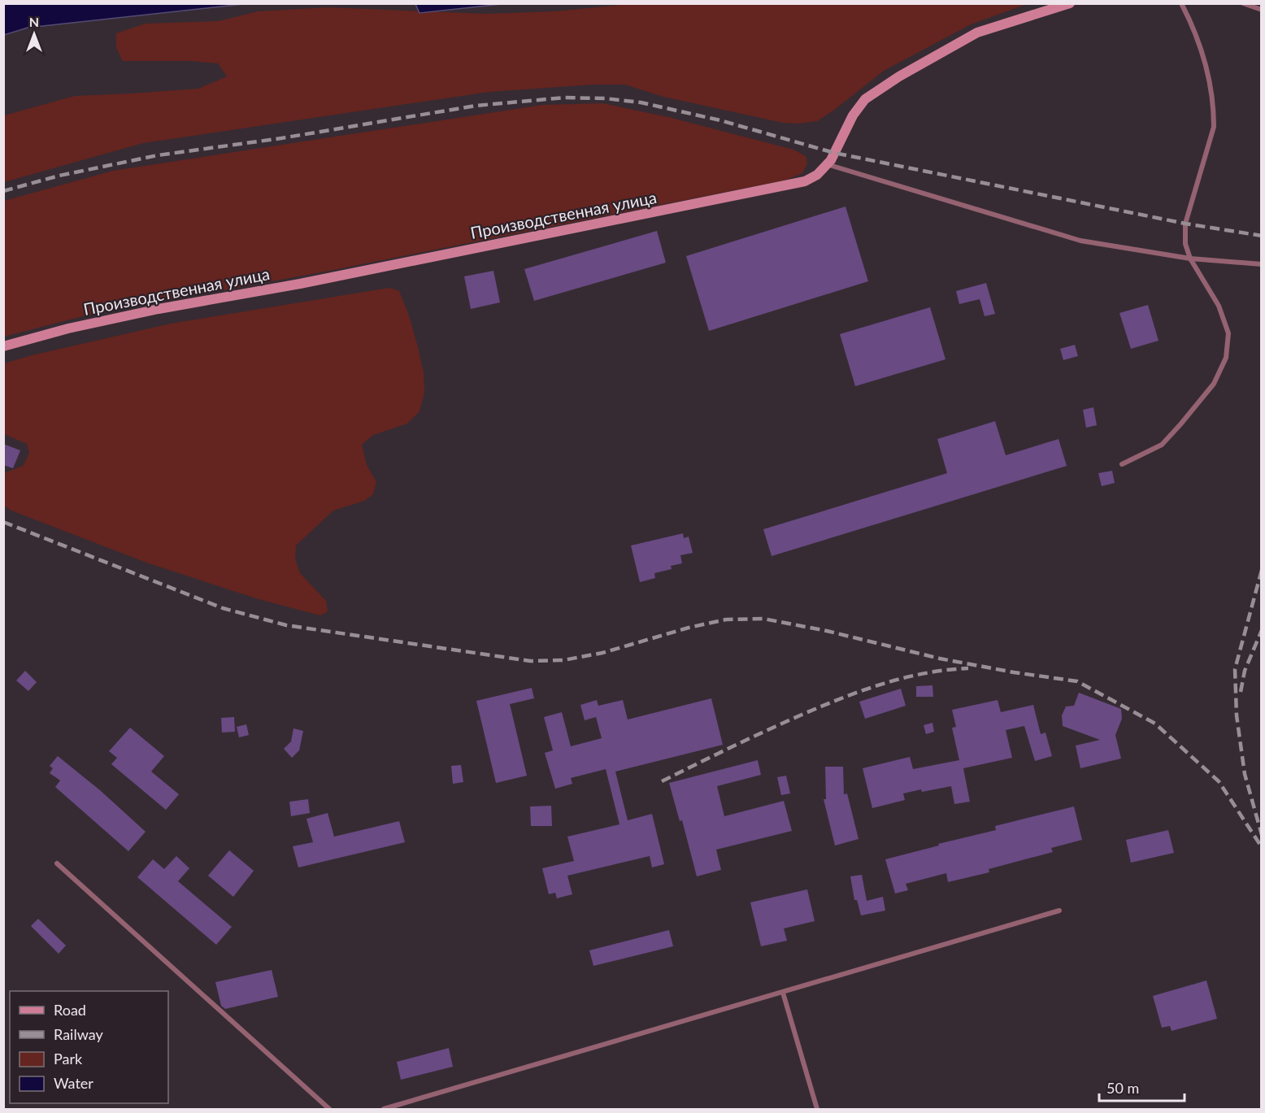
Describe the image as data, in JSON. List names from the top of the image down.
{
  "streets": {
    "street": ["Производственная улица"]
  },
  "legend": [
    "Road",
    "Railway",
    "Park",
    "Water"
  ],
  "scale_bar": "50 m",
  "north": "top"
}
